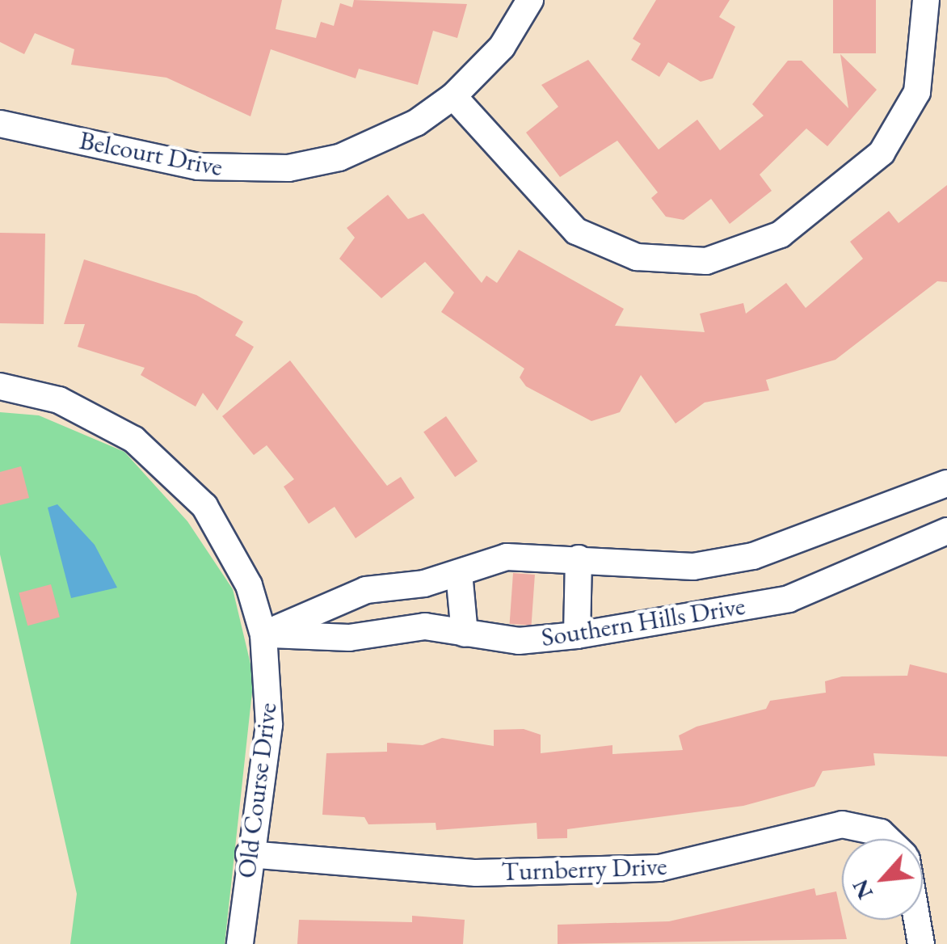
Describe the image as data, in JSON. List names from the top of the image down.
{
  "streets": {
    "street": [
      "Belcourt Drive",
      "Southern Hills Drive",
      "Old Course Drive",
      "Turnberry Drive"
    ]
  },
  "crossings": [
    ["Southern Hills Drive", "Old Course Drive"],
    ["Old Course Drive", "Turnberry Drive"]
  ],
  "north": "bottom left"
}
